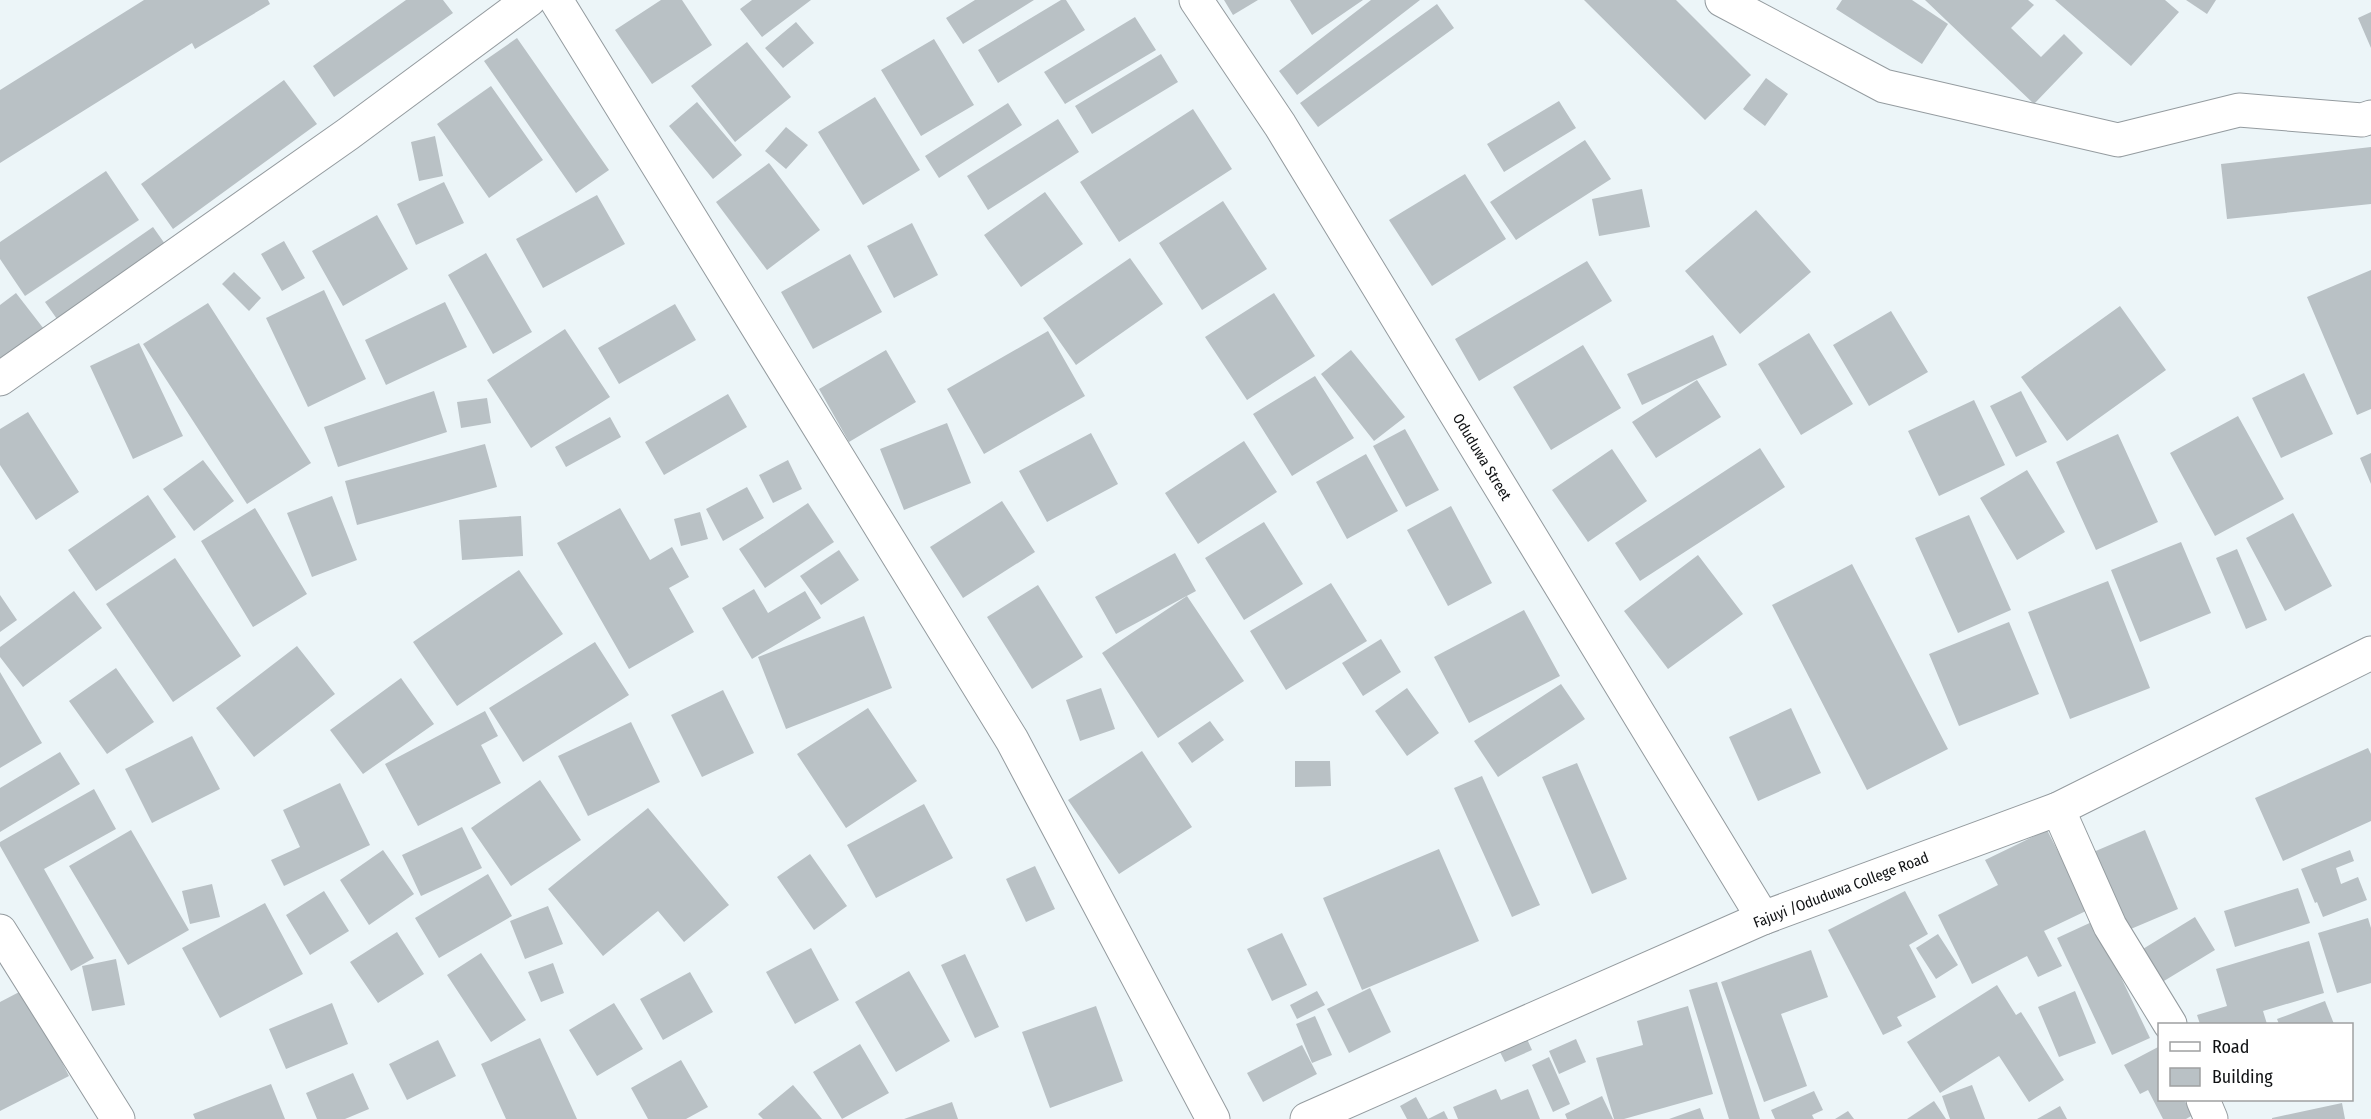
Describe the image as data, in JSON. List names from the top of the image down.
{
  "streets": {
    "street": ["Oduduwa Street", "Fajuyi /Oduduwa College Road"]
  },
  "crossings": [
    ["Oduduwa Street", "Fajuyi /Oduduwa College Road"]
  ],
  "legend": ["Road", "Building"]
}
